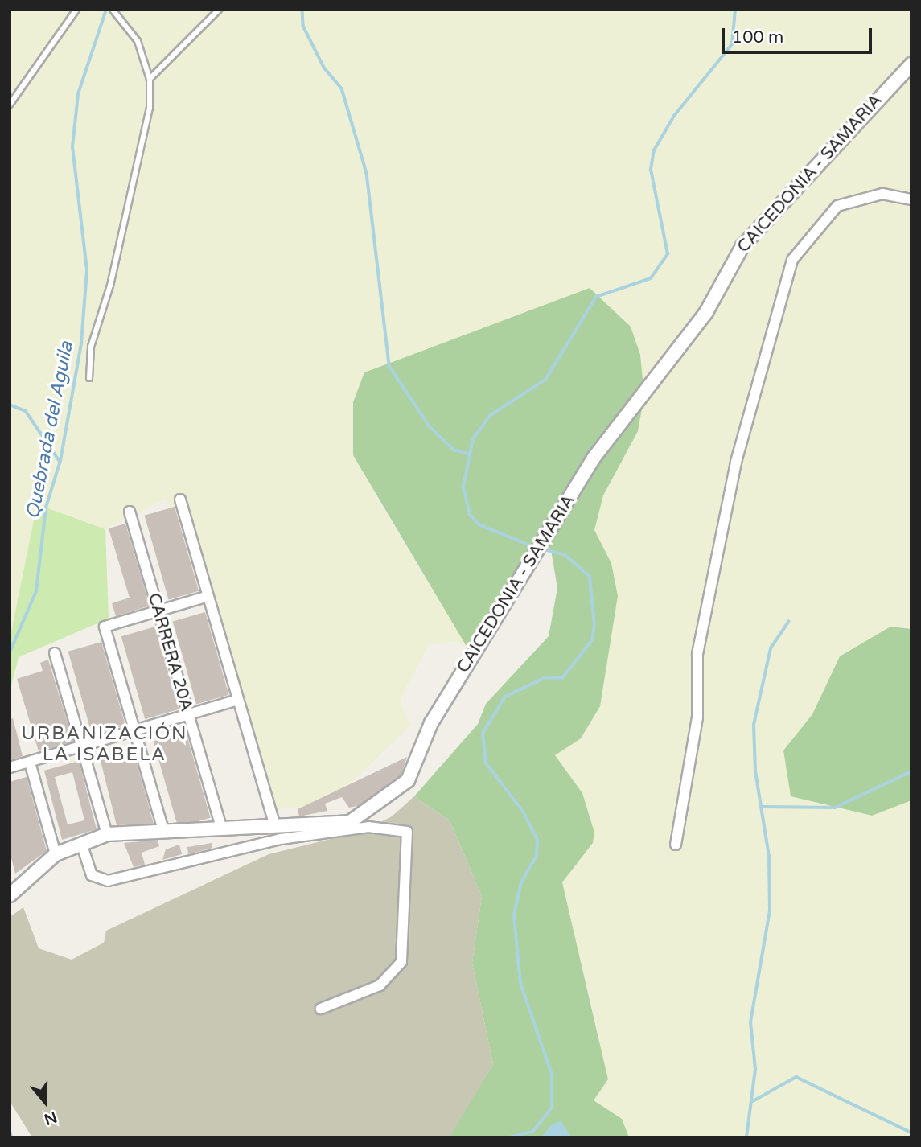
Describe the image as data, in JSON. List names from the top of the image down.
{
  "streets": {
    "street": ["CAICEDONIA - SAMARIA", "CARRERA 20A"]
  },
  "crossings": [
    ["CAICEDONIA - SAMARIA", "CARRERA 20A"]
  ],
  "districts": ["URBANIZACIÓN LA ISABELA"],
  "water": ["Quebrada del Aguila"],
  "scale_bar": "100 m",
  "north": "bottom"
}
